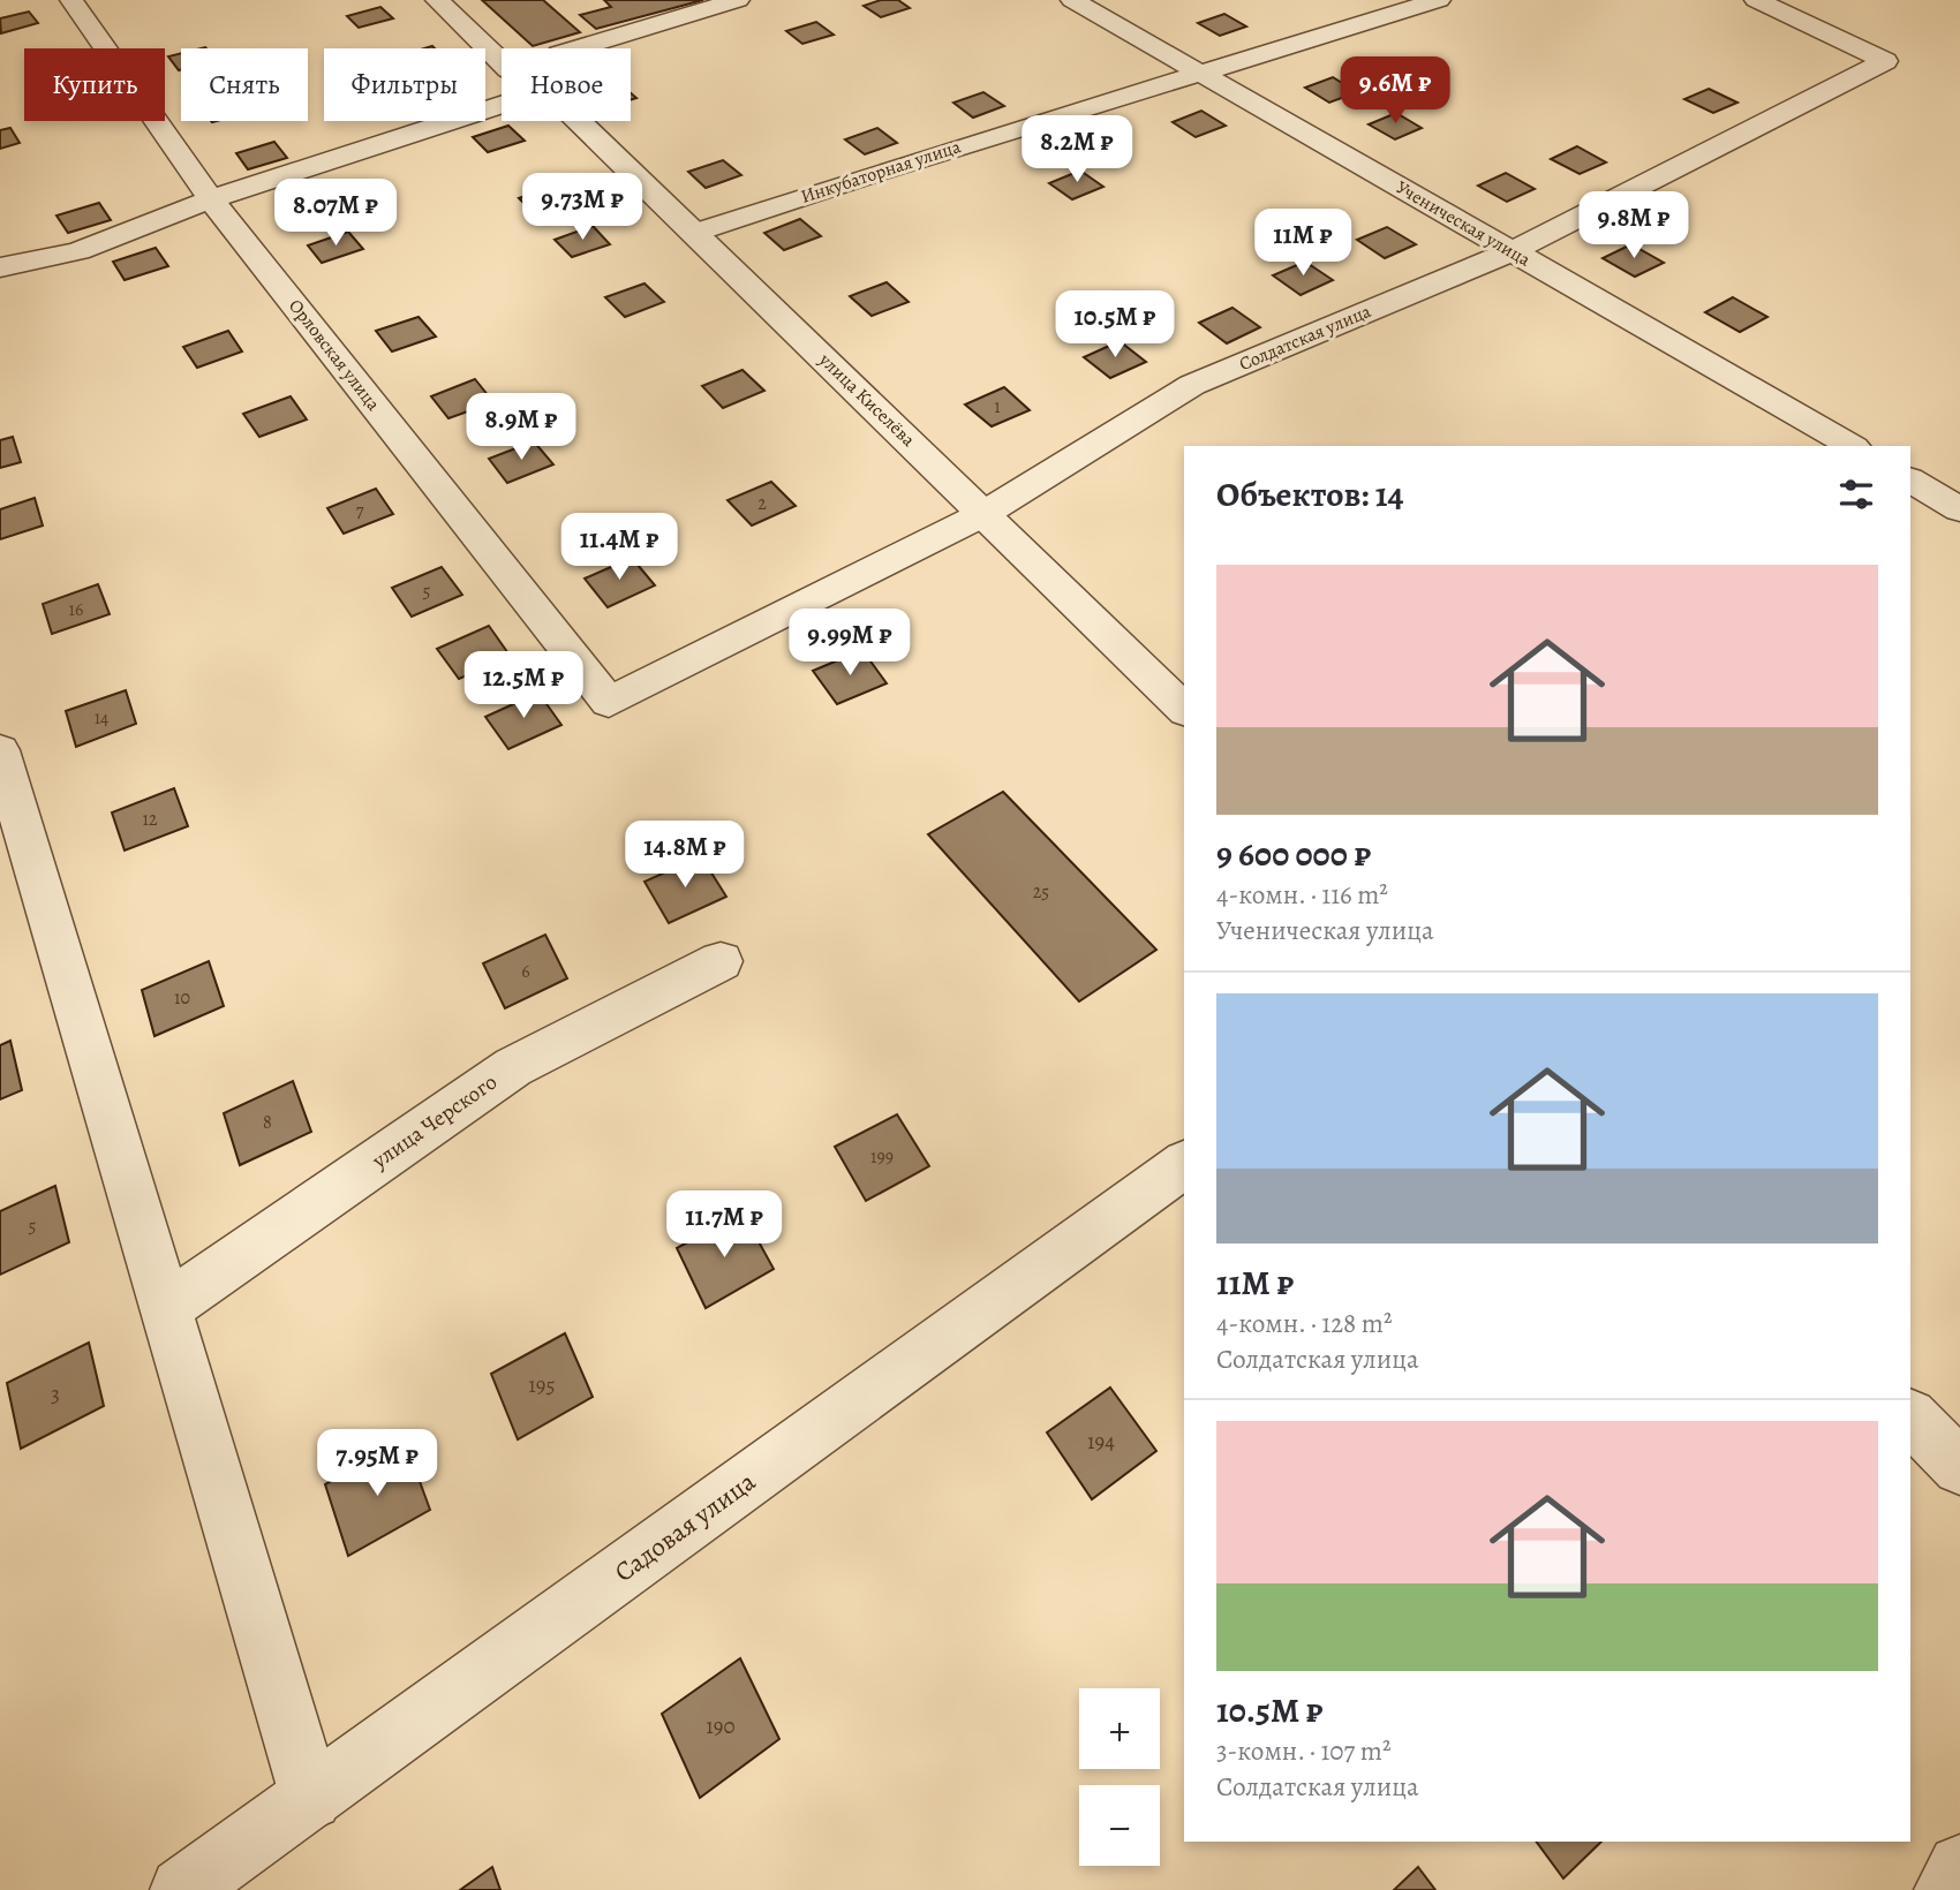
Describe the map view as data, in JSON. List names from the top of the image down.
{
  "streets": {
    "street": [
      "Инкубаторная улица",
      "Ученическая улица",
      "Солдатская улица",
      "Орловская улица",
      "улица Киселёва",
      "улица Черского",
      "Садовая улица"
    ]
  },
  "crossings": [
    ["Инкубаторная улица", "Ученическая улица"],
    ["Инкубаторная улица", "улица Киселёва"],
    ["Ученическая улица", "Солдатская улица"],
    ["Солдатская улица", "Орловская улица"],
    ["Солдатская улица", "улица Киселёва"]
  ],
  "house_numbers": [
    "1",
    "2",
    "7",
    "5",
    "16",
    "14",
    "12",
    "25",
    "6",
    "10",
    "8",
    "199",
    "5",
    "195",
    "3",
    "194",
    "190"
  ],
  "page": {
    "chip": [
      "Купить",
      "Снять",
      "Фильтры",
      "Новое"
    ],
    "price": [
      "9.6M ₽",
      "8.2M ₽",
      "9.73M ₽",
      "8.07M ₽",
      "9.8M ₽",
      "11M ₽",
      "10.5M ₽",
      "8.9M ₽",
      "11.4M ₽",
      "9.99M ₽",
      "12.5M ₽",
      "14.8M ₽",
      "11.7M ₽",
      "7.95M ₽"
    ],
    "heading": "Объектов: 14",
    "list": [
      {
        "name": "9 600 000 ₽",
        "note": "4-комн. · 116 m² · Ученическая улица"
      },
      {
        "name": "11M ₽",
        "note": "4-комн. · 128 m² · Солдатская улица"
      },
      {
        "name": "10.5M ₽",
        "note": "3-комн. · 107 m² · Солдатская улица"
      }
    ],
    "map_buttons": ["+", "−"]
  }
}
